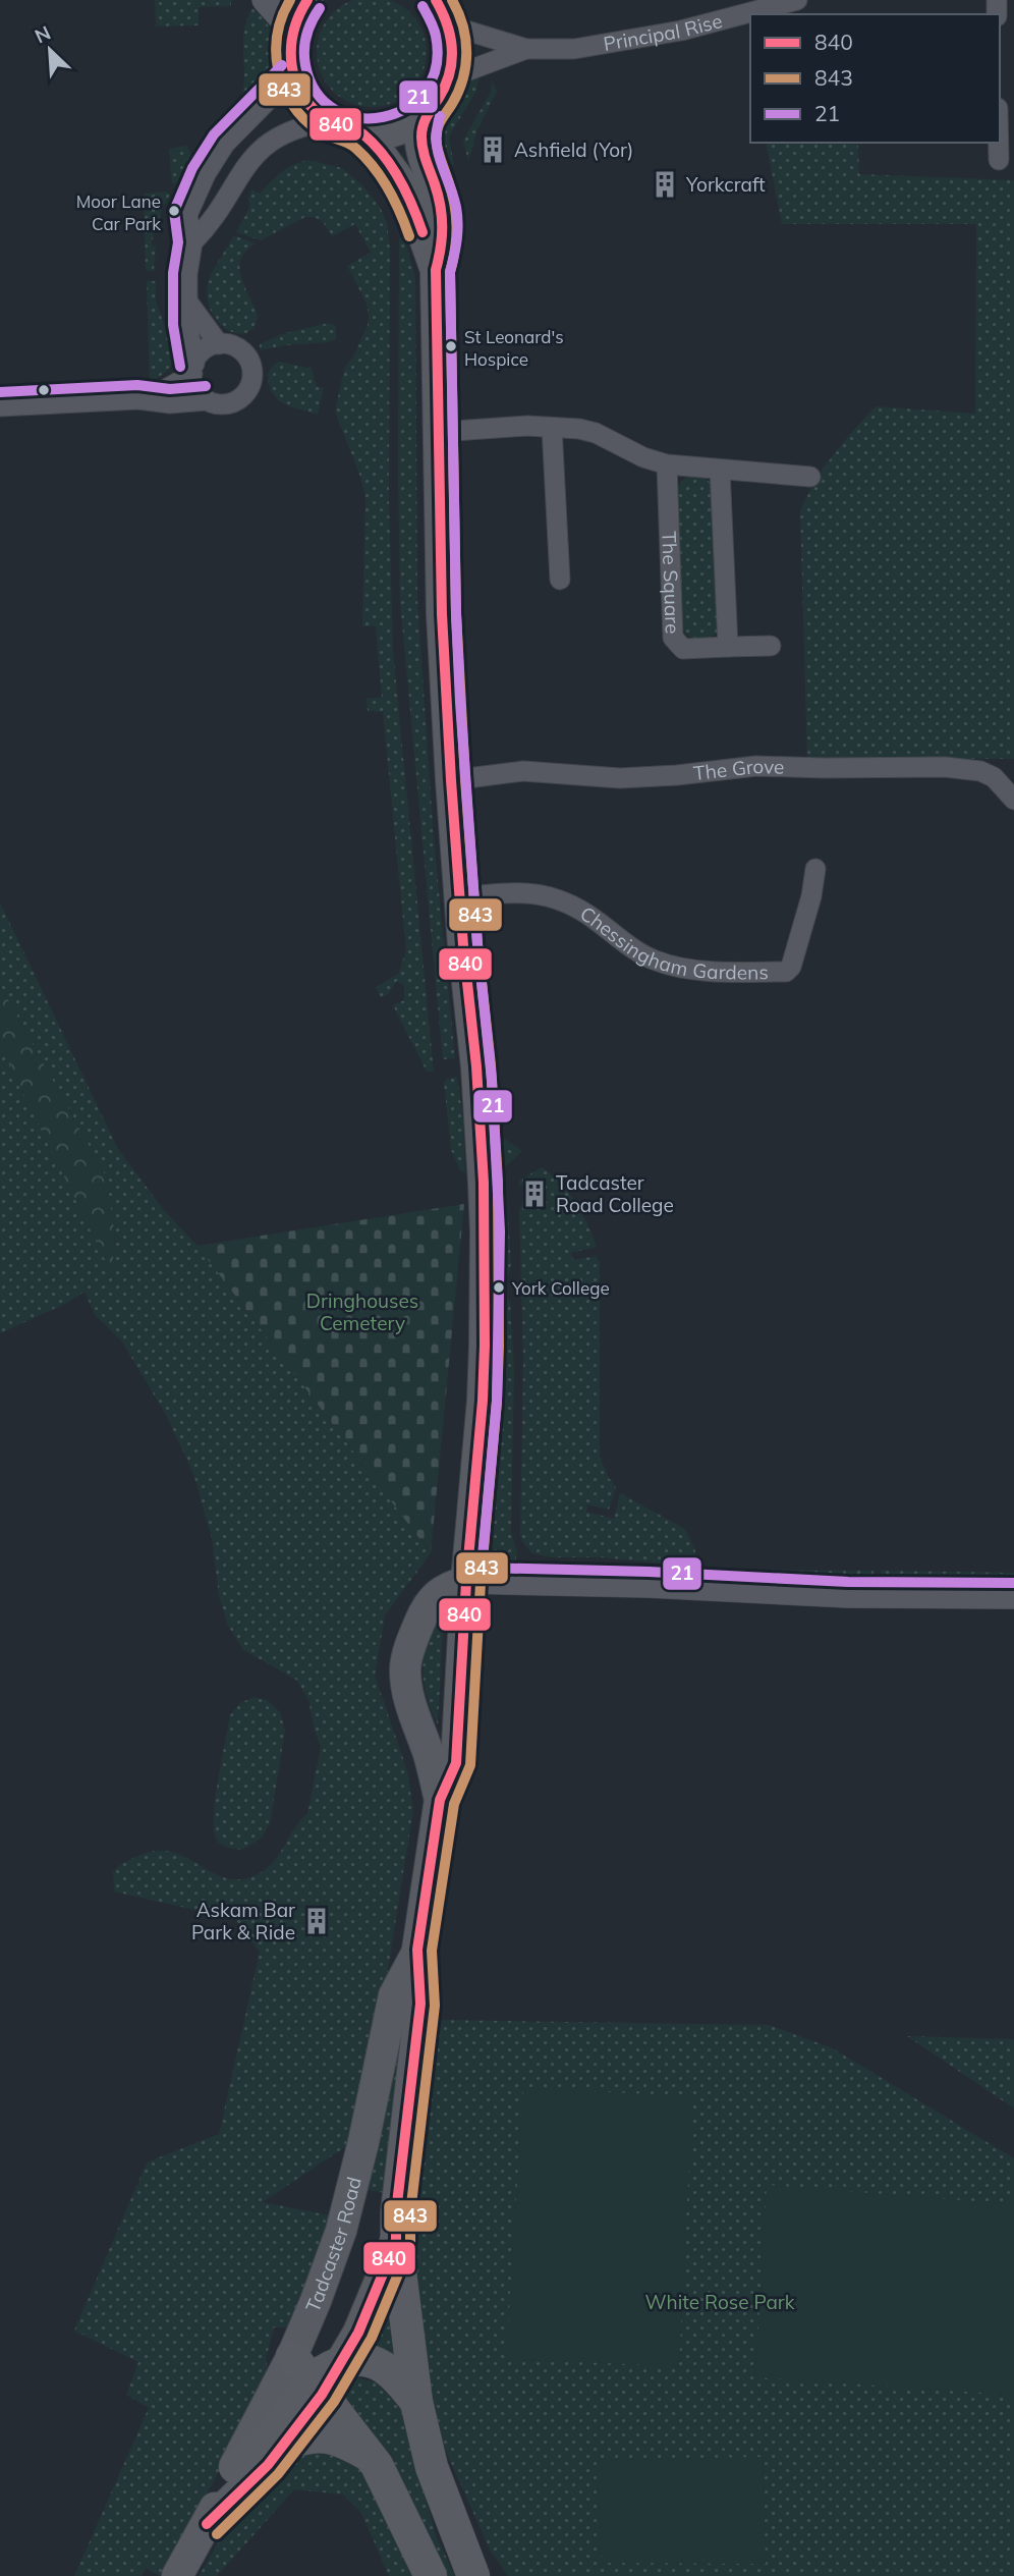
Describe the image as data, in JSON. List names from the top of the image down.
{
  "streets": {
    "main road": ["Tadcaster Road"],
    "street": [
      "Principal Rise",
      "The Square",
      "The Grove",
      "Chessingham Gardens"
    ]
  },
  "parks": ["Dringhouses Cemetery", "White Rose Park"],
  "places": {
    "building": [
      "Ashfield (Yor)",
      "Yorkcraft",
      "Tadcaster Road College",
      "Askam Bar Park & Ride"
    ],
    "other": ["Moor Lane Car Park", "St Leonard's Hospice", "York College"]
  },
  "lines": ["transit line 840", "transit line 843", "transit line 21"],
  "legend": ["840", "843", "21"],
  "north": "top left"
}
